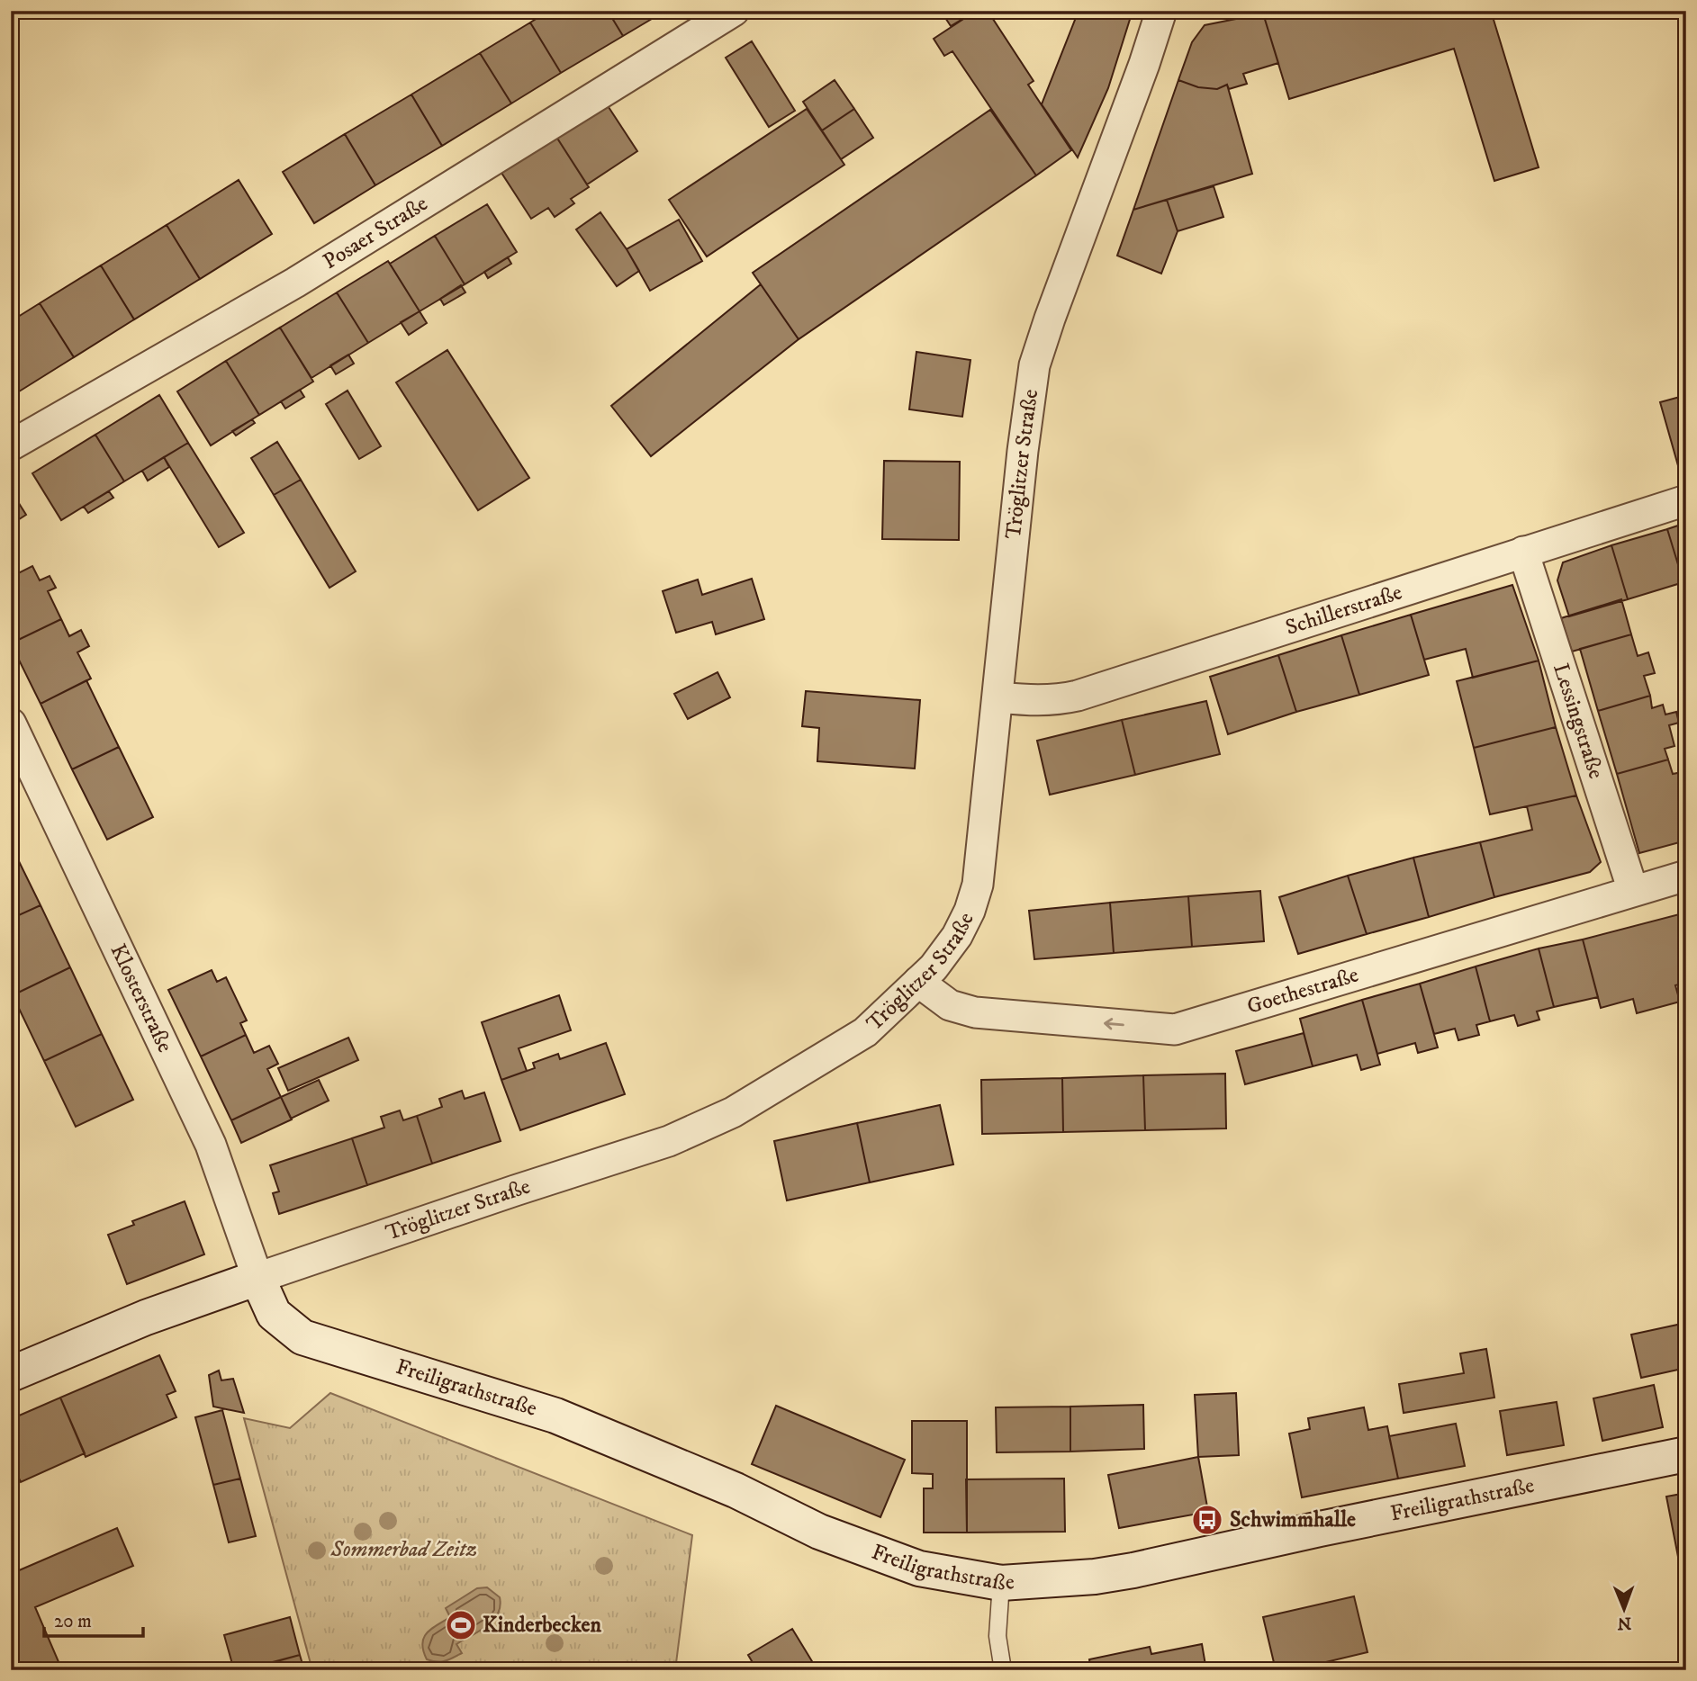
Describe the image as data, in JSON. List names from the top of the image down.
{
  "streets": {
    "street": [
      "Posaer Straße",
      "Tröglitzer Straße",
      "Schillerstraße",
      "Lessingstraße",
      "Goethestraße",
      "Klosterstraße",
      "Freiligrathstraße"
    ]
  },
  "crossings": [
    ["Tröglitzer Straße", "Schillerstraße"],
    ["Tröglitzer Straße", "Goethestraße"],
    ["Tröglitzer Straße", "Klosterstraße"],
    ["Tröglitzer Straße", "Freiligrathstraße"],
    ["Schillerstraße", "Lessingstraße"],
    ["Lessingstraße", "Goethestraße"],
    ["Klosterstraße", "Freiligrathstraße"]
  ],
  "one_way": ["Goethestraße"],
  "parks": ["Sommerbad Zeitz"],
  "places": {
    "bus stop": ["Schwimmhalle"],
    "sports": ["Kinderbecken"]
  },
  "scale_bar": "20 m",
  "north": "bottom"
}
